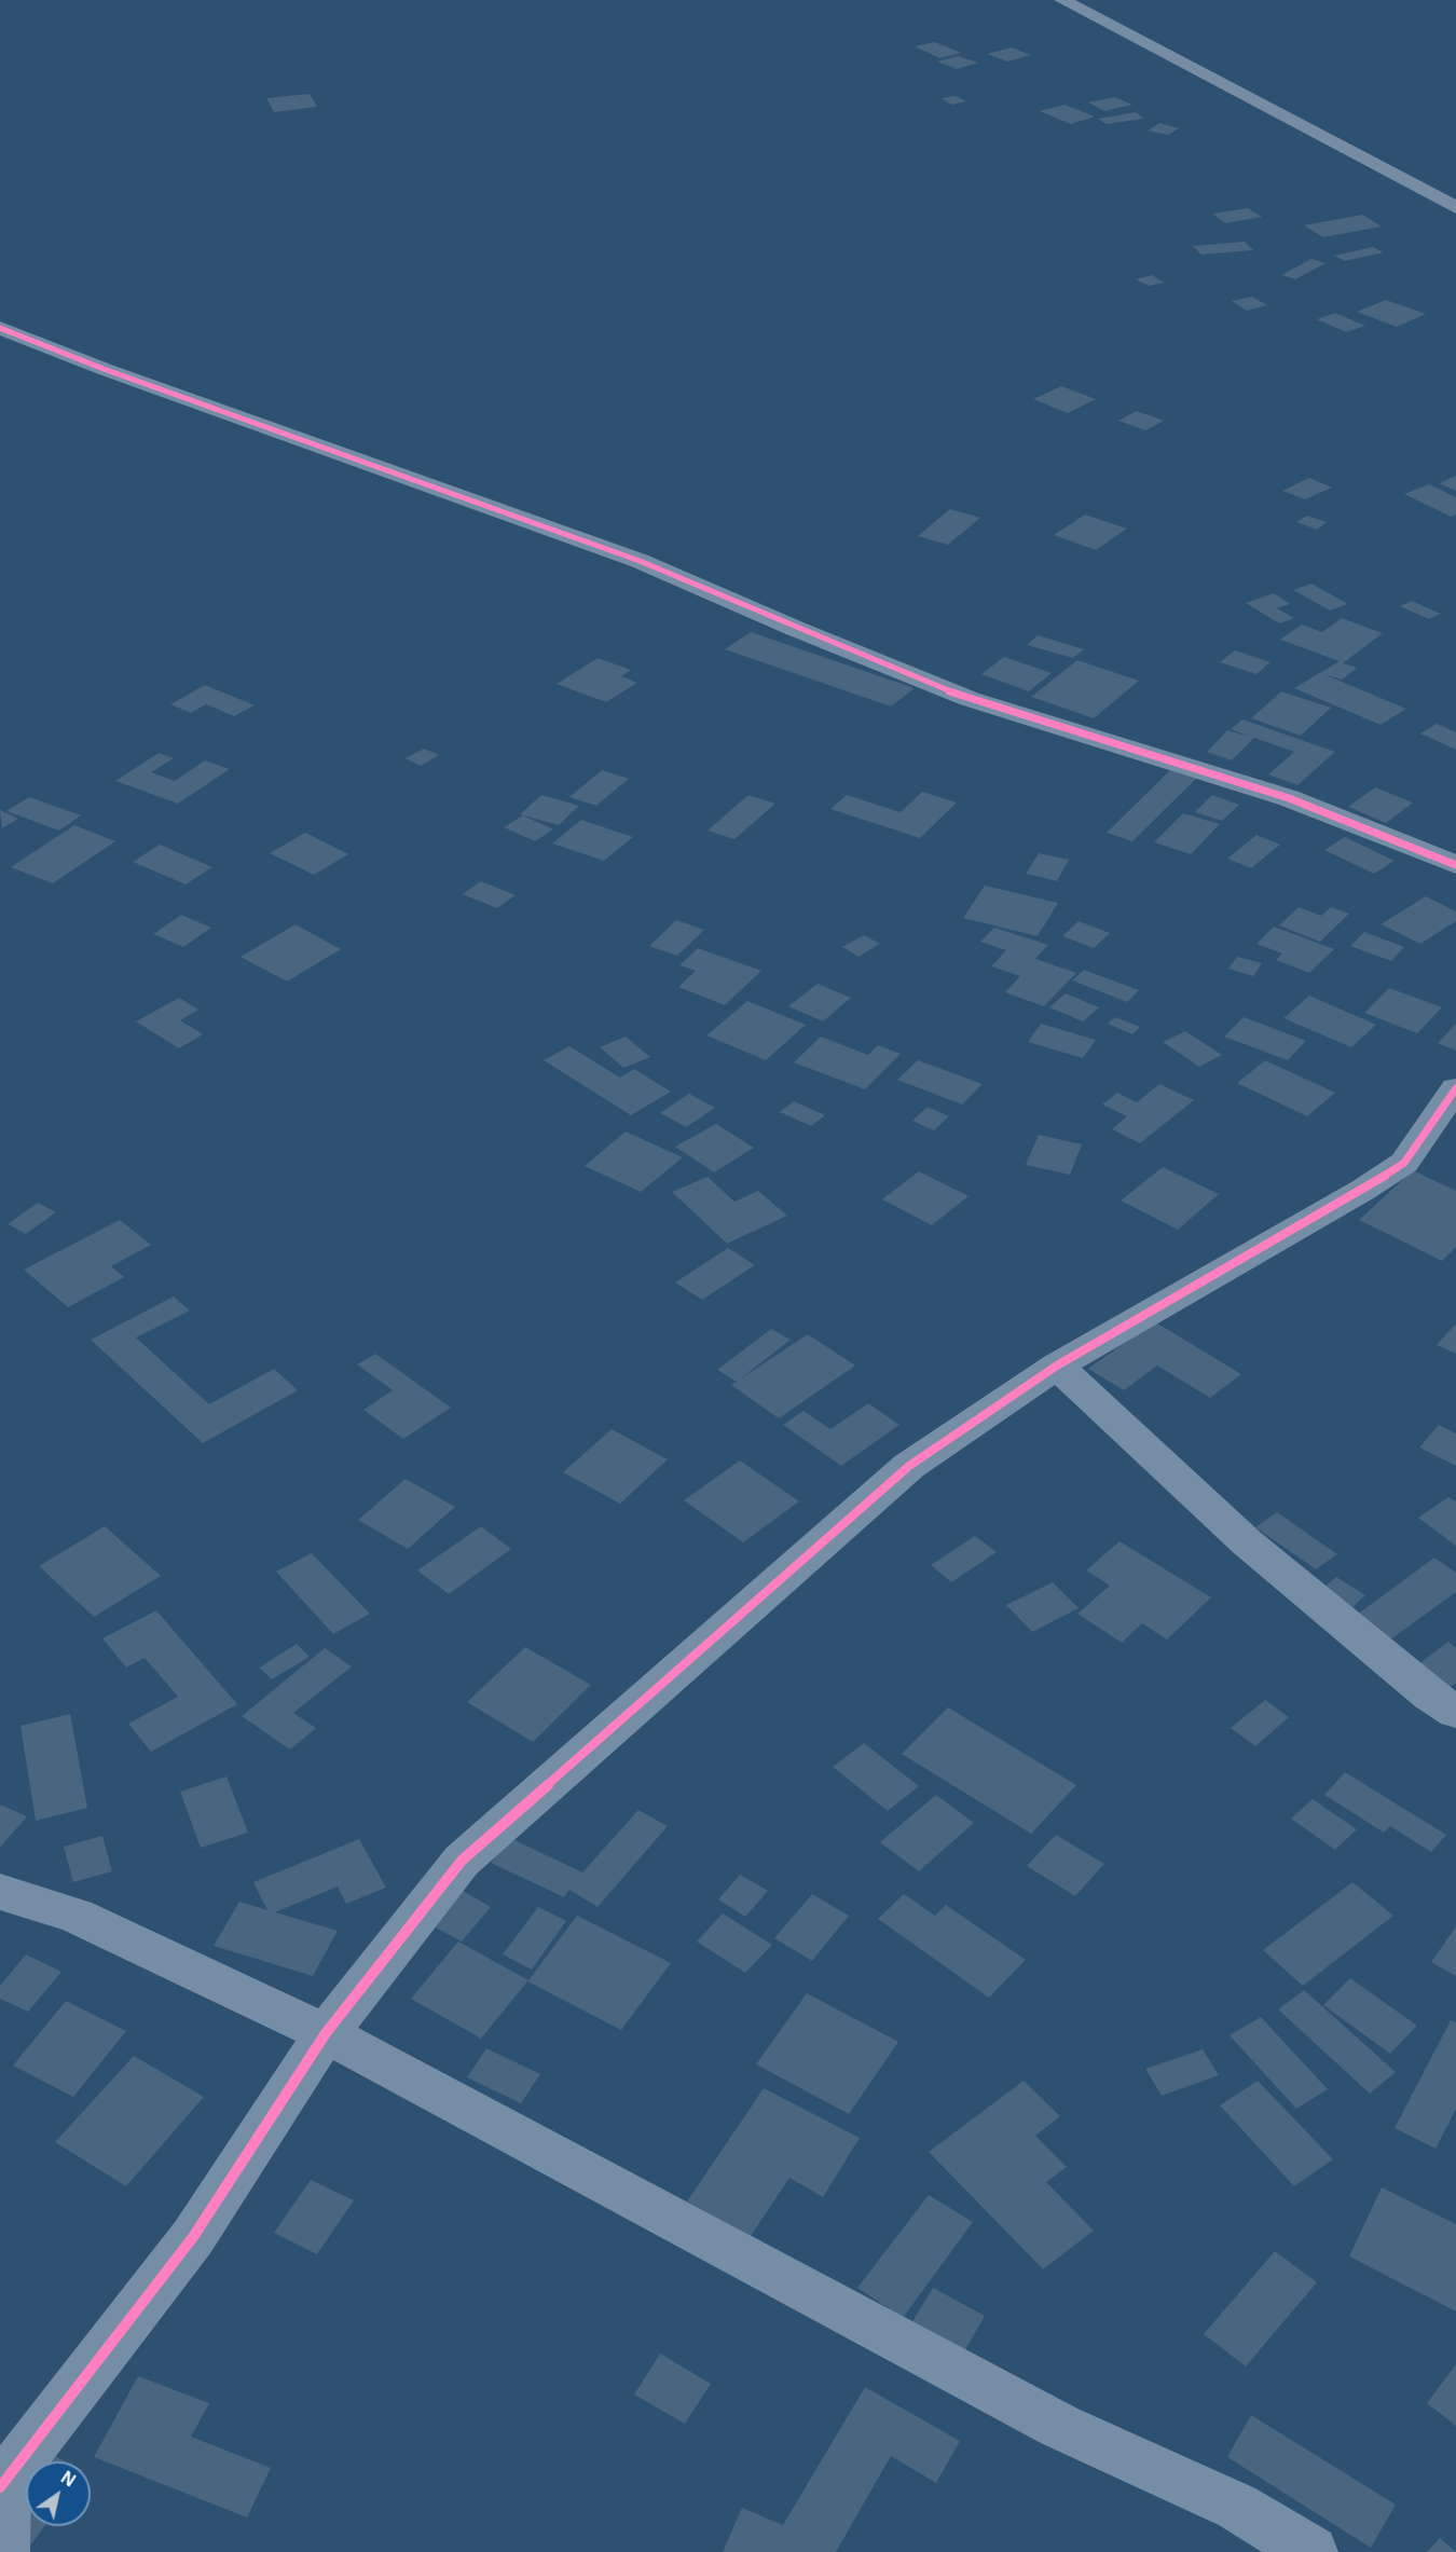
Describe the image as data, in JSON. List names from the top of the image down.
{
  "north": "top right"
}
